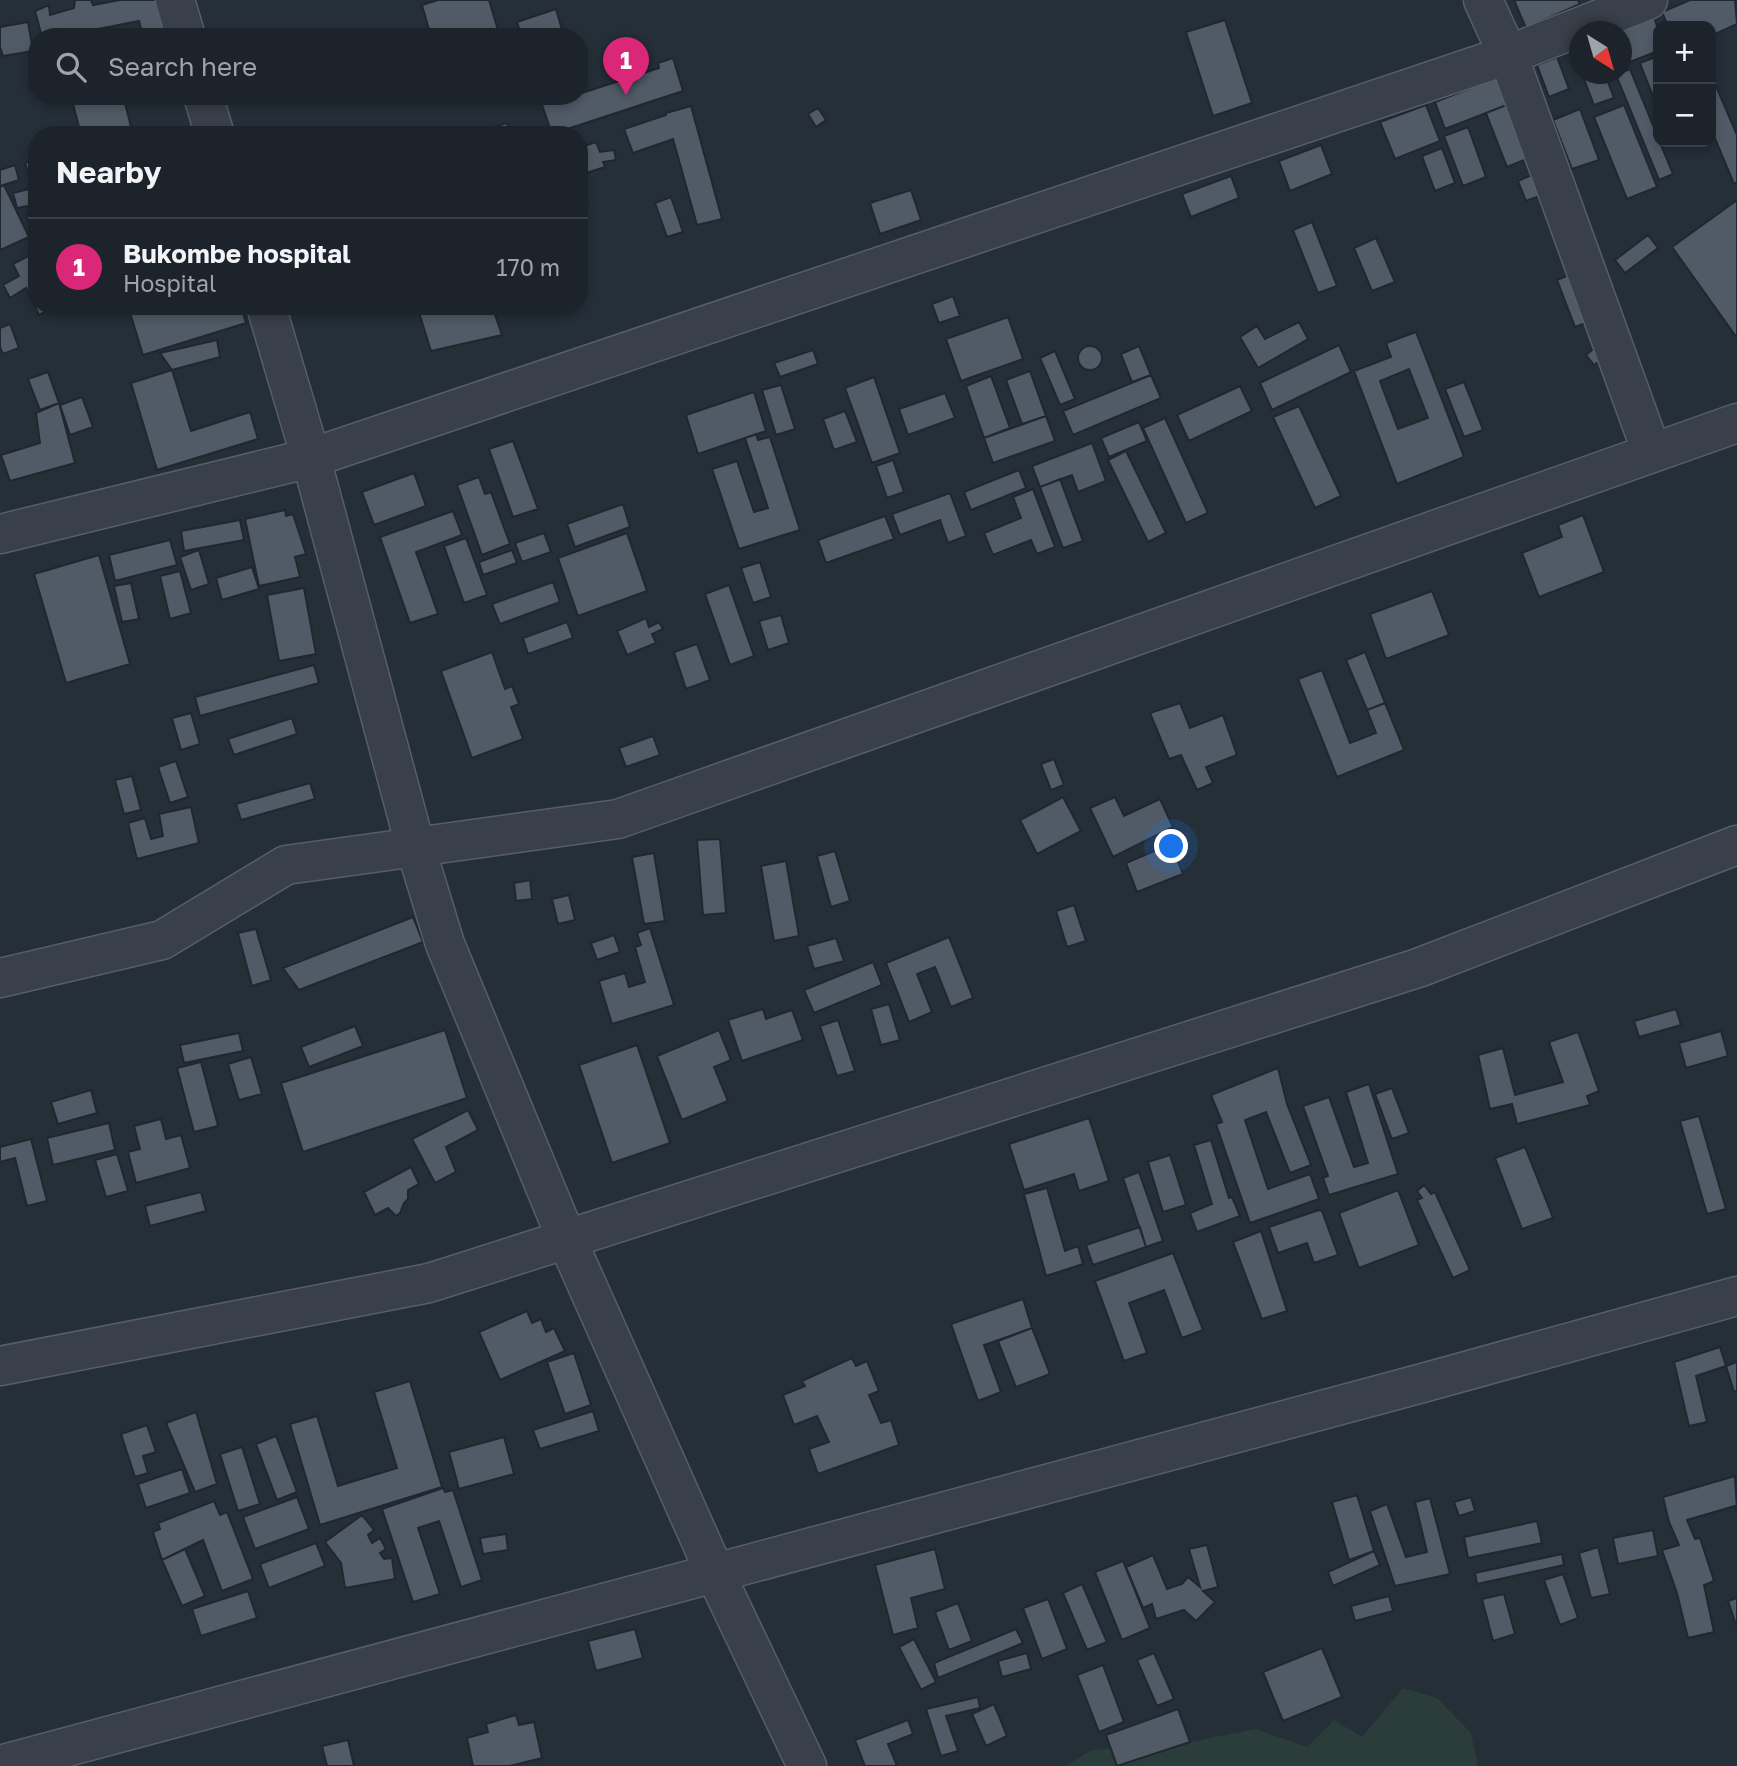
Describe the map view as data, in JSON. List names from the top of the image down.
{
  "north": "bottom right",
  "page": {
    "map_buttons": ["+", "−"],
    "search": "Search here",
    "pins": "1",
    "heading": "Nearby",
    "list": [
      {
        "mark": "1",
        "name": "Bukombe hospital",
        "note": "Hospital",
        "value": "170 m"
      }
    ]
  }
}
